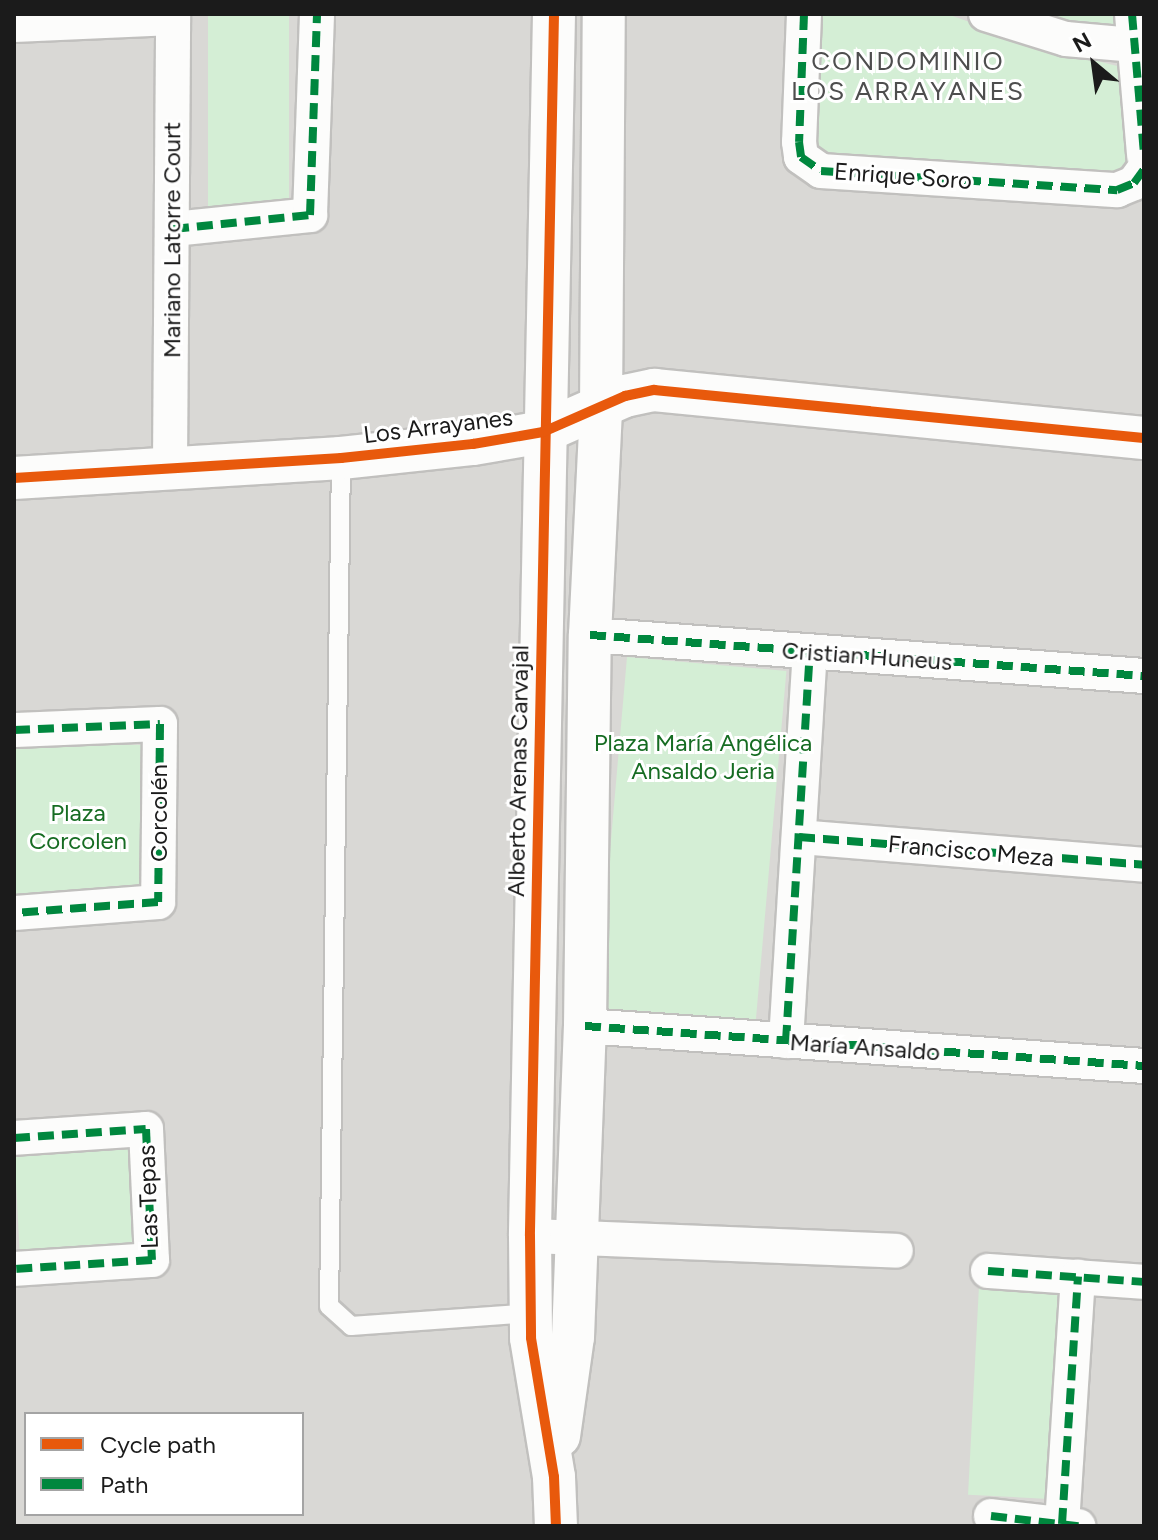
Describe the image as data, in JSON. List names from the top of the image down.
{
  "streets": {
    "street": [
      "Enrique Soro",
      "Mariano Latorre Court",
      "Los Arrayanes",
      "Cristian Huneus",
      "Alberto Arenas Carvajal",
      "Corcolén",
      "Francisco Meza",
      "María Ansaldo",
      "Las Tepas"
    ]
  },
  "crossings": [
    ["Mariano Latorre Court", "Los Arrayanes"],
    ["Los Arrayanes", "Alberto Arenas Carvajal"],
    ["Cristian Huneus", "Alberto Arenas Carvajal"],
    ["Alberto Arenas Carvajal", "María Ansaldo"]
  ],
  "districts": ["CONDOMINIO LOS ARRAYANES"],
  "parks": ["Plaza María Angélica Ansaldo Jeria", "Plaza Corcolen"],
  "legend": ["Cycle path", "Path"],
  "north": "top left"
}
